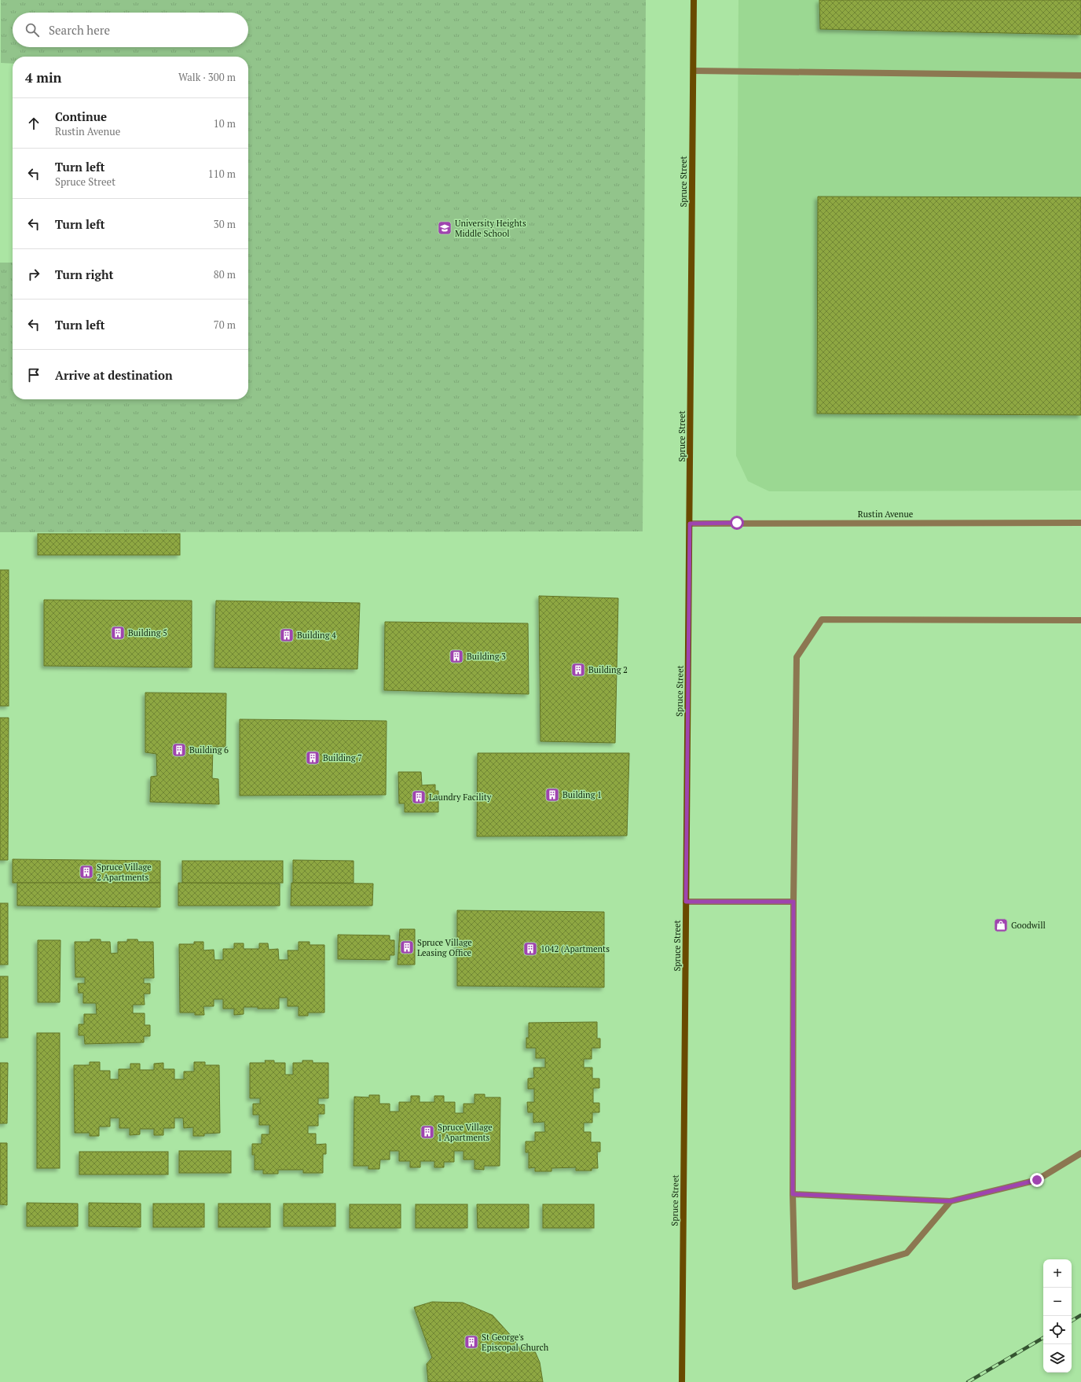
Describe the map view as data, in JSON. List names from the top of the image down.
{
  "streets": {
    "street": ["Spruce Street", "Rustin Avenue"]
  },
  "crossings": [
    ["Spruce Street", "Rustin Avenue"]
  ],
  "places": {
    "school or university": ["University Heights Middle School"],
    "building": [
      "Building 5",
      "Building 4",
      "Building 3",
      "Building 2",
      "Building 6",
      "Building 7",
      "Building 1",
      "Laundry Facility",
      "Spruce Village 2 Apartments",
      "Spruce Village Leasing Office",
      "1042 (Apartments",
      "Spruce Village 1 Apartments",
      "St George's Episcopal Church"
    ],
    "shop": ["Goodwill"]
  },
  "page": {
    "search": "Search here",
    "heading": ["4 min", "Walk · 300 m"],
    "list": [
      ["Continue", "Rustin Avenue", "10 m"],
      ["Turn left", "Spruce Street", "110 m"],
      ["Turn left", "30 m"],
      ["Turn right", "80 m"],
      ["Turn left", "70 m"],
      "Arrive at destination"
    ],
    "map_buttons": ["+", "−"]
  }
}
